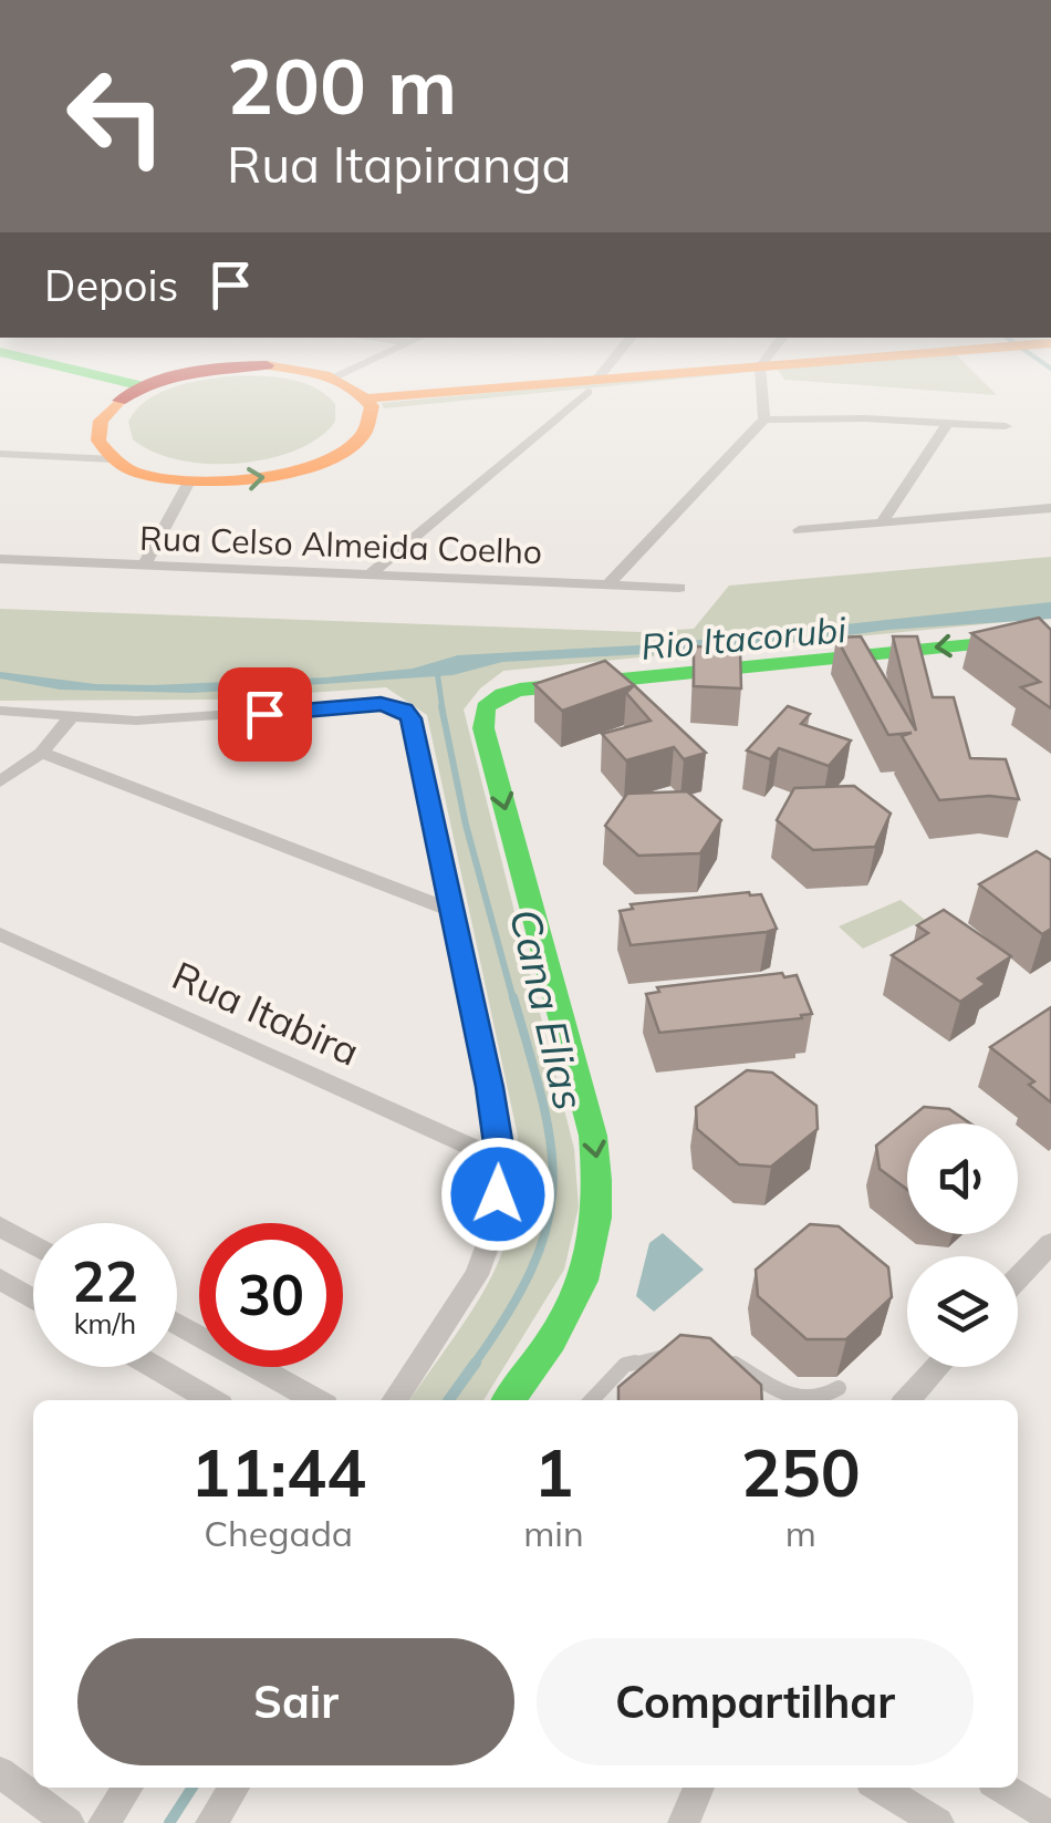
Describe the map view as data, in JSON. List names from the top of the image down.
{
  "streets": {
    "street": ["Rua Celso Almeida Coelho", "Rua Itabira"]
  },
  "water": ["Rio Itacorubi", "Cana Elias"],
  "page": {
    "turn": ["200 m", "Rua Itapiranga"],
    "then": "Depois",
    "speed": "22 km/h",
    "limit": "30",
    "eta": [
      "11:44",
      "Chegada",
      "1",
      "min",
      "250",
      "m"
    ],
    "buttons": ["Sair", "Compartilhar"]
  }
}
